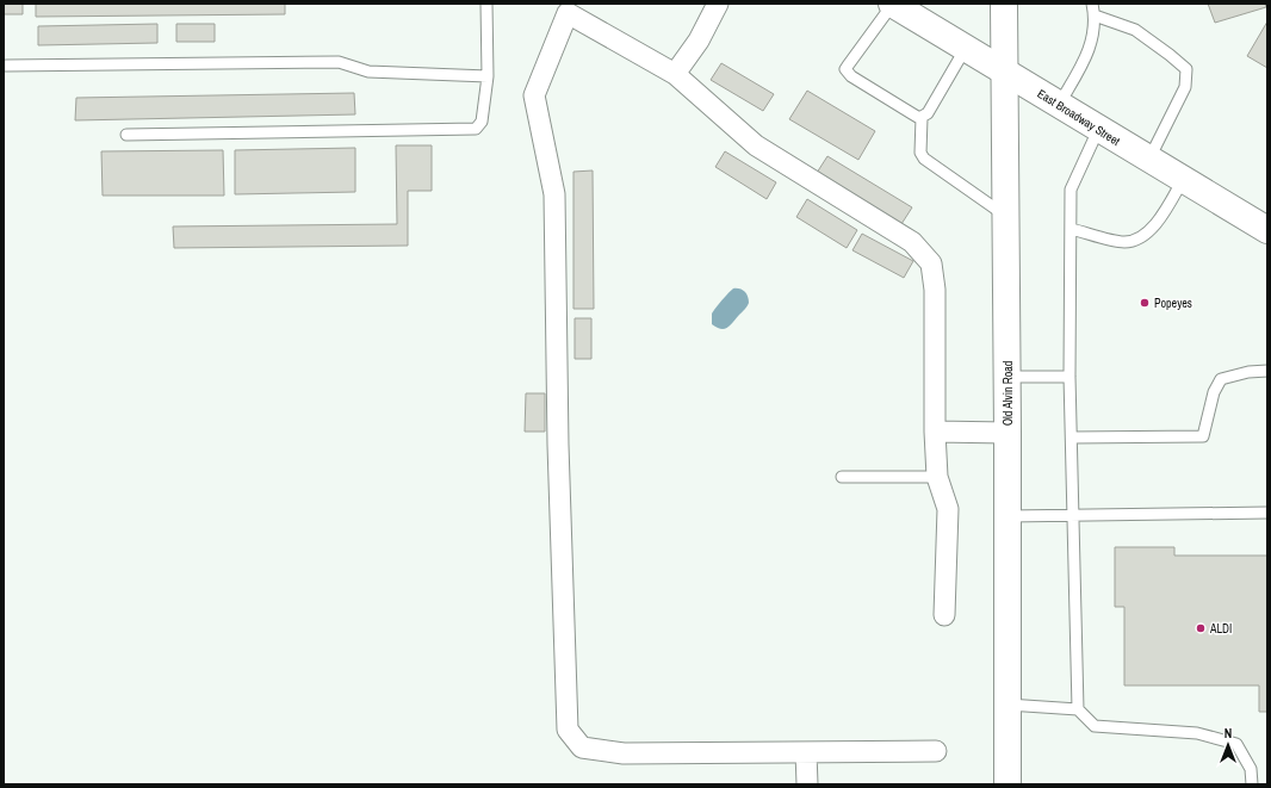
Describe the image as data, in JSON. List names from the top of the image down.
{
  "streets": {
    "street": ["East Broadway Street", "Old Alvin Road"]
  },
  "crossings": [
    ["East Broadway Street", "Old Alvin Road"]
  ],
  "places": ["Popeyes", "ALDI"],
  "north": "top"
}
